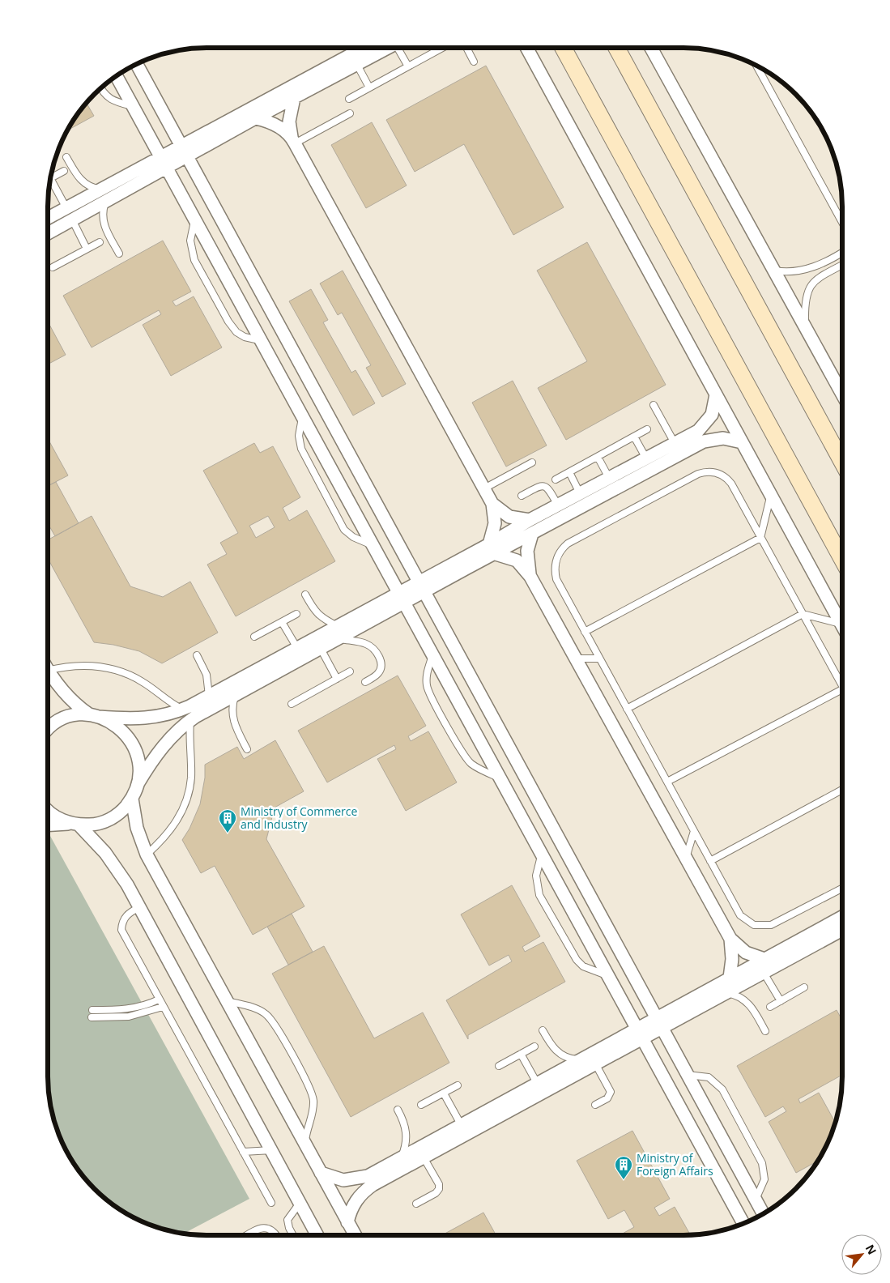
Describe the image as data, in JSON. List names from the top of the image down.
{
  "places": {
    "building": ["Ministry of Commerce and Industry", "Ministry of Foreign Affairs"]
  },
  "north": "top right"
}
